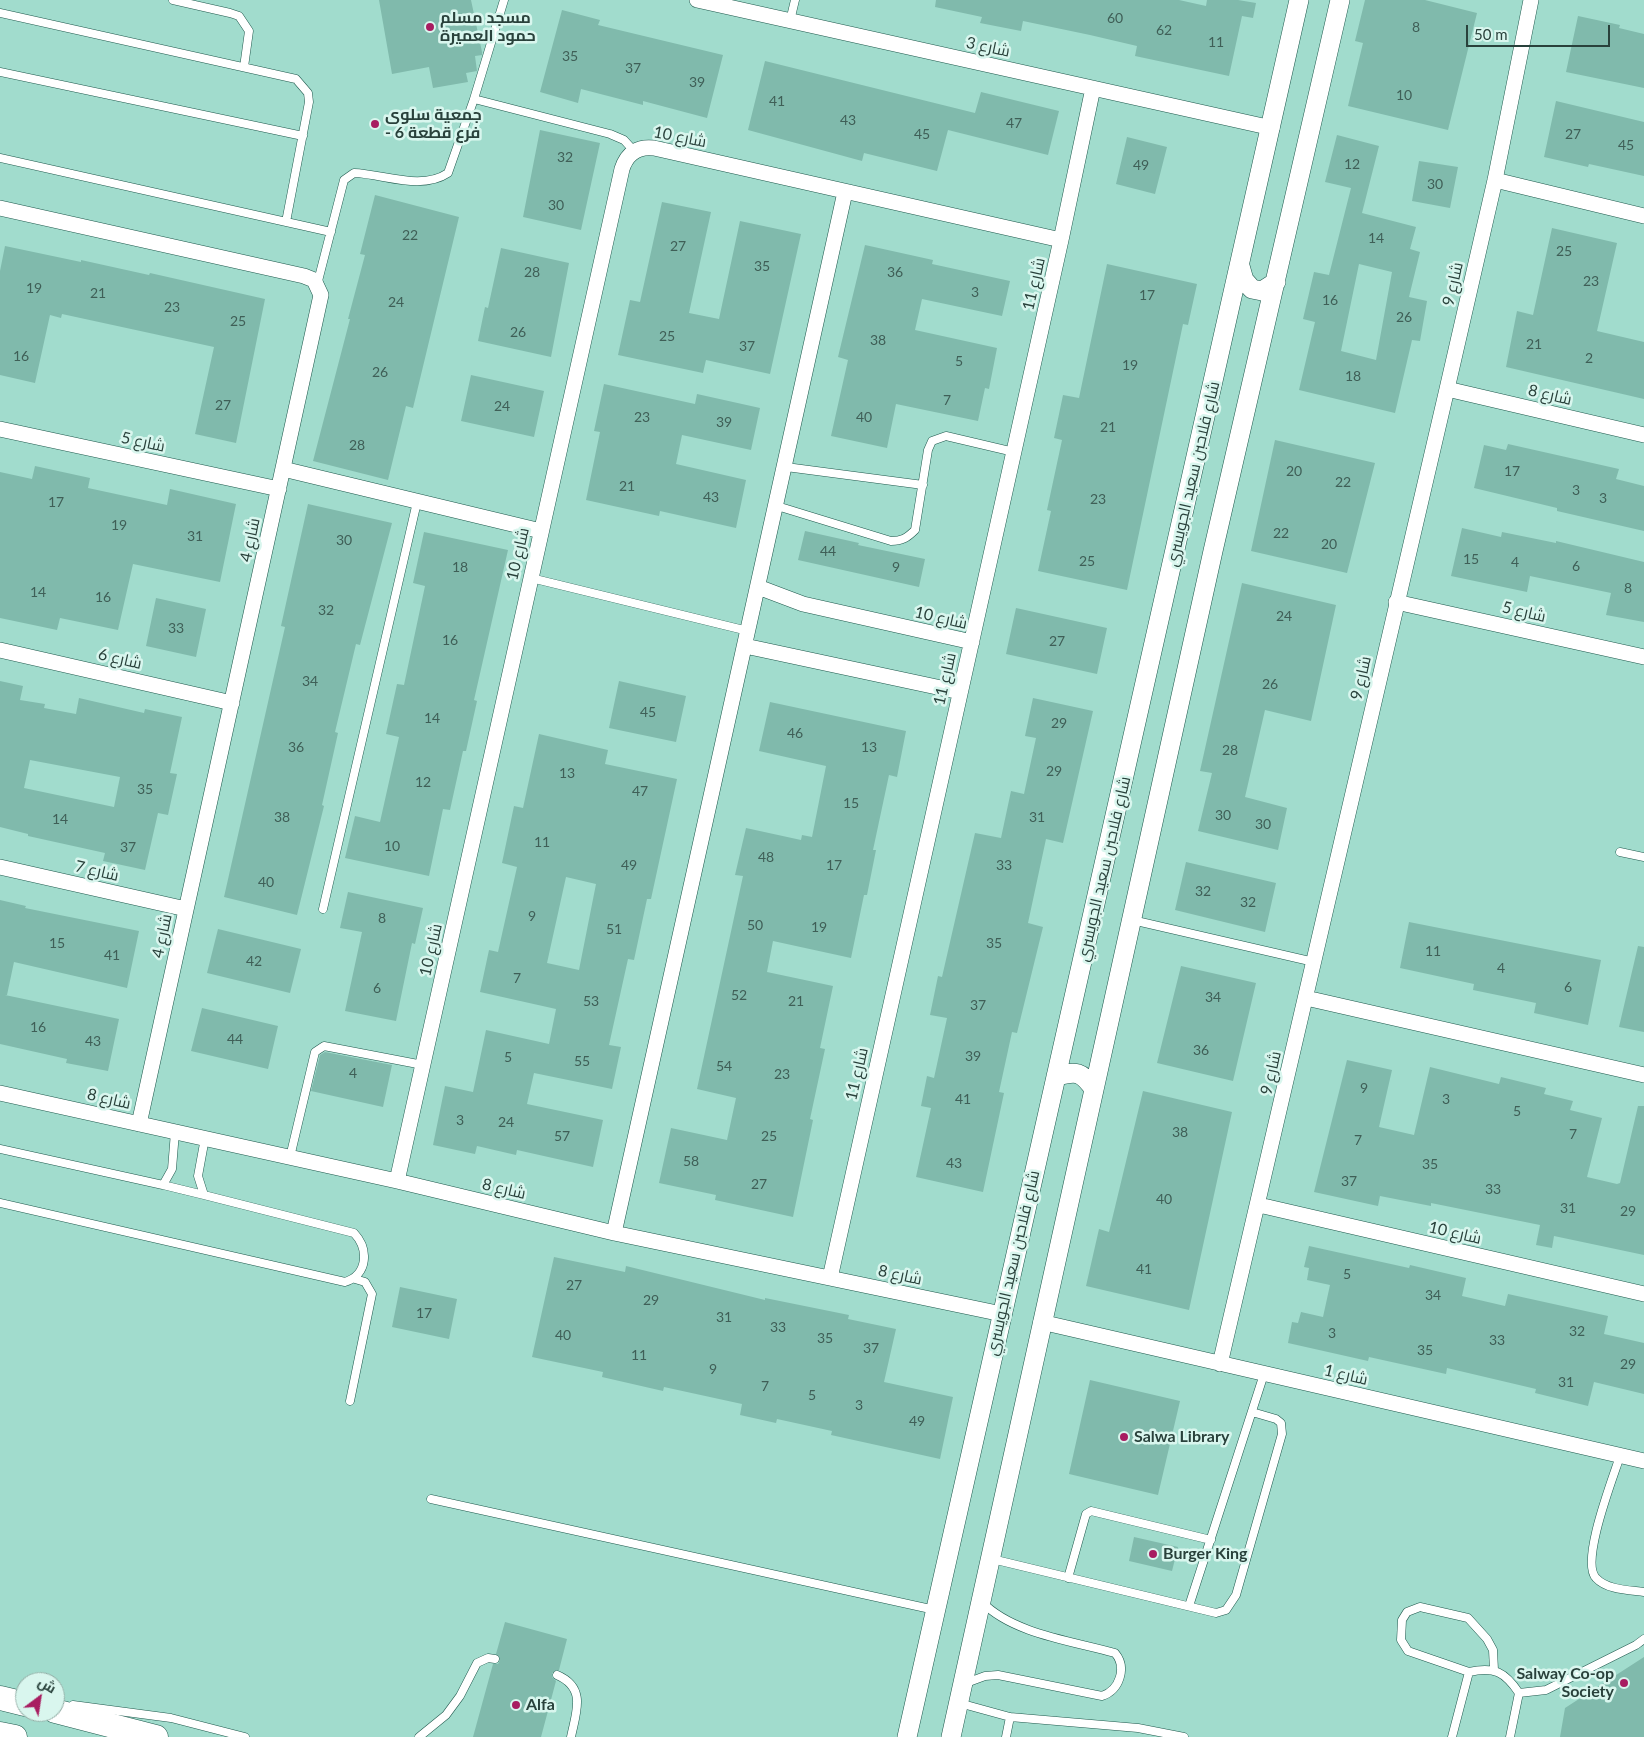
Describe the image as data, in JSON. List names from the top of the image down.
{
  "streets": {
    "street": [
      "شارع 3",
      "شارع 10",
      "شارع 11",
      "شارع 9",
      "شارع 8",
      "شارع 5",
      "شارع فلاحبن سعيد الجويسري",
      "شارع 4",
      "شارع 6",
      "شارع 7",
      "شارع 1"
    ]
  },
  "crossings": [
    ["شارع 3", "شارع 11"],
    ["شارع 3", "شارع فلاحبن سعيد الجويسري"],
    ["شارع 10", "شارع 11"],
    ["شارع 10", "شارع 9"],
    ["شارع 10", "شارع 8"],
    ["شارع 11", "شارع 8"],
    ["شارع 9", "شارع 8"],
    ["شارع 9", "شارع 5"],
    ["شارع 9", "شارع 1"],
    ["شارع 8", "شارع فلاحبن سعيد الجويسري"],
    ["شارع 8", "شارع 4"],
    ["شارع 5", "شارع 4"],
    ["شارع 4", "شارع 6"],
    ["شارع 4", "شارع 7"]
  ],
  "places": [
    "مسجد مسلم حمود العميرة",
    "جمعية سلوى - فرع قطعة 6",
    "Salwa Library",
    "Burger King",
    "Salway Co-op Society",
    "Alfa"
  ],
  "house_numbers": [
    "60",
    "8",
    "62",
    "11",
    "35",
    "37",
    "39",
    "10",
    "41",
    "43",
    "47",
    "45",
    "27",
    "45",
    "32",
    "12",
    "49",
    "30",
    "30",
    "22",
    "14",
    "27",
    "25",
    "35",
    "28",
    "36",
    "23",
    "19",
    "3",
    "21",
    "17",
    "16",
    "24",
    "23",
    "26",
    "25",
    "26",
    "25",
    "38",
    "21",
    "37",
    "16",
    "2",
    "5",
    "19",
    "26",
    "18",
    "7",
    "27",
    "24",
    "23",
    "40",
    "39",
    "21",
    "28",
    "20",
    "17",
    "22",
    "21",
    "3",
    "43",
    "3",
    "23",
    "17",
    "19",
    "22",
    "31",
    "30",
    "20",
    "44",
    "15",
    "25",
    "4",
    "6",
    "18",
    "9",
    "8",
    "14",
    "16",
    "32",
    "24",
    "33",
    "16",
    "27",
    "34",
    "26",
    "45",
    "14",
    "29",
    "46",
    "36",
    "13",
    "28",
    "29",
    "13",
    "12",
    "35",
    "47",
    "15",
    "30",
    "38",
    "31",
    "14",
    "30",
    "11",
    "10",
    "37",
    "48",
    "49",
    "17",
    "33",
    "40",
    "32",
    "32",
    "9",
    "8",
    "50",
    "19",
    "51",
    "15",
    "35",
    "11",
    "41",
    "42",
    "4",
    "7",
    "6",
    "6",
    "52",
    "34",
    "53",
    "21",
    "37",
    "16",
    "44",
    "43",
    "36",
    "39",
    "5",
    "55",
    "54",
    "4",
    "23",
    "9",
    "41",
    "3",
    "5",
    "3",
    "24",
    "38",
    "7",
    "57",
    "25",
    "7",
    "58",
    "43",
    "35",
    "37",
    "27",
    "33",
    "40",
    "31",
    "29",
    "41",
    "5",
    "27",
    "34",
    "29",
    "17",
    "31",
    "33",
    "32",
    "3",
    "40",
    "35",
    "33",
    "37",
    "35",
    "11",
    "29",
    "9",
    "31",
    "7",
    "5",
    "3",
    "49"
  ],
  "scale_bar": "50 m",
  "north": "top right"
}
